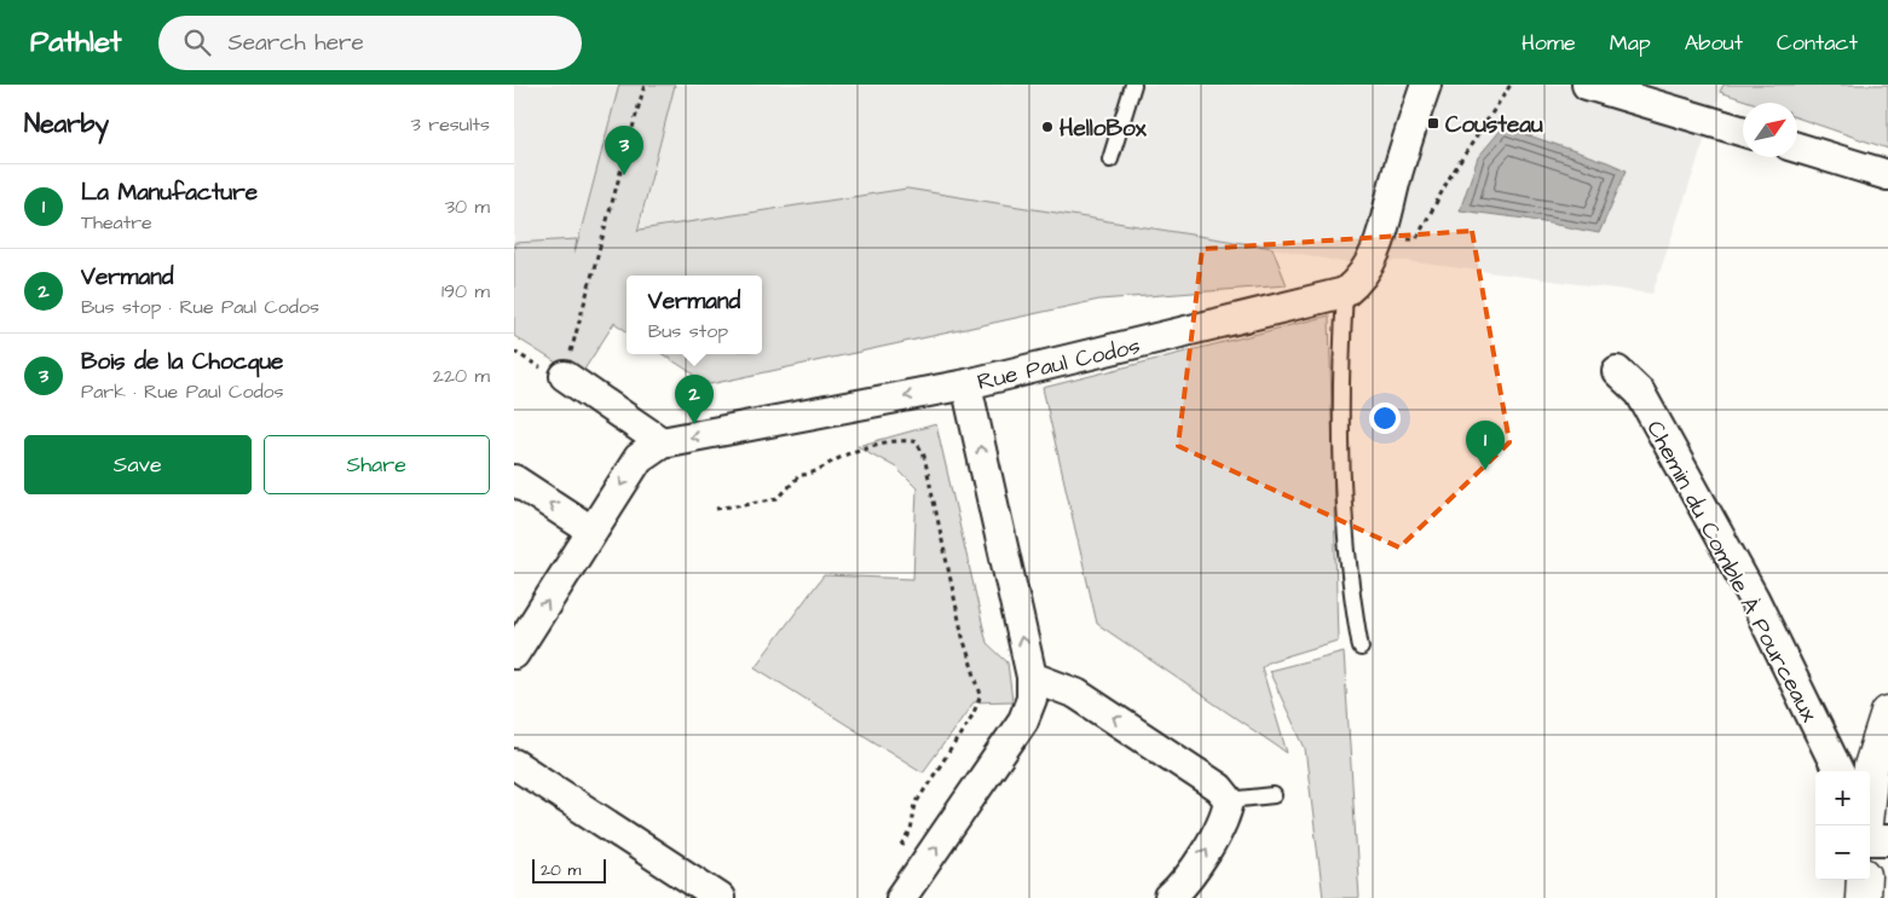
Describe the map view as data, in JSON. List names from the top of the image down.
{
  "streets": {
    "street": ["Rue Paul Codos", "Chemin du Comble À Pourceaux"]
  },
  "one_way": ["Rue Paul Codos"],
  "places": {
    "transit": ["Cousteau"],
    "other": ["HelloBox"]
  },
  "scale_bar": "20 m",
  "north": "top right",
  "page": {
    "header": "Pathlet",
    "search": "Search here",
    "nav": [
      "Home",
      "Map",
      "About",
      "Contact"
    ],
    "heading": ["Nearby", "3 results"],
    "pins": ["3", "2", "1"],
    "list": [
      {
        "mark": "1",
        "name": "La Manufacture",
        "note": "Theatre",
        "value": "30 m"
      },
      {
        "mark": "2",
        "name": "Vermand",
        "note": "Bus stop · Rue Paul Codos",
        "value": "190 m"
      },
      {
        "mark": "3",
        "name": "Bois de la Chocque",
        "note": "Park · Rue Paul Codos",
        "value": "220 m"
      }
    ],
    "popup": ["Vermand", "Bus stop"],
    "buttons": ["Save", "Share"],
    "map_buttons": ["+", "−"],
    "scale": "20 m"
  }
}
